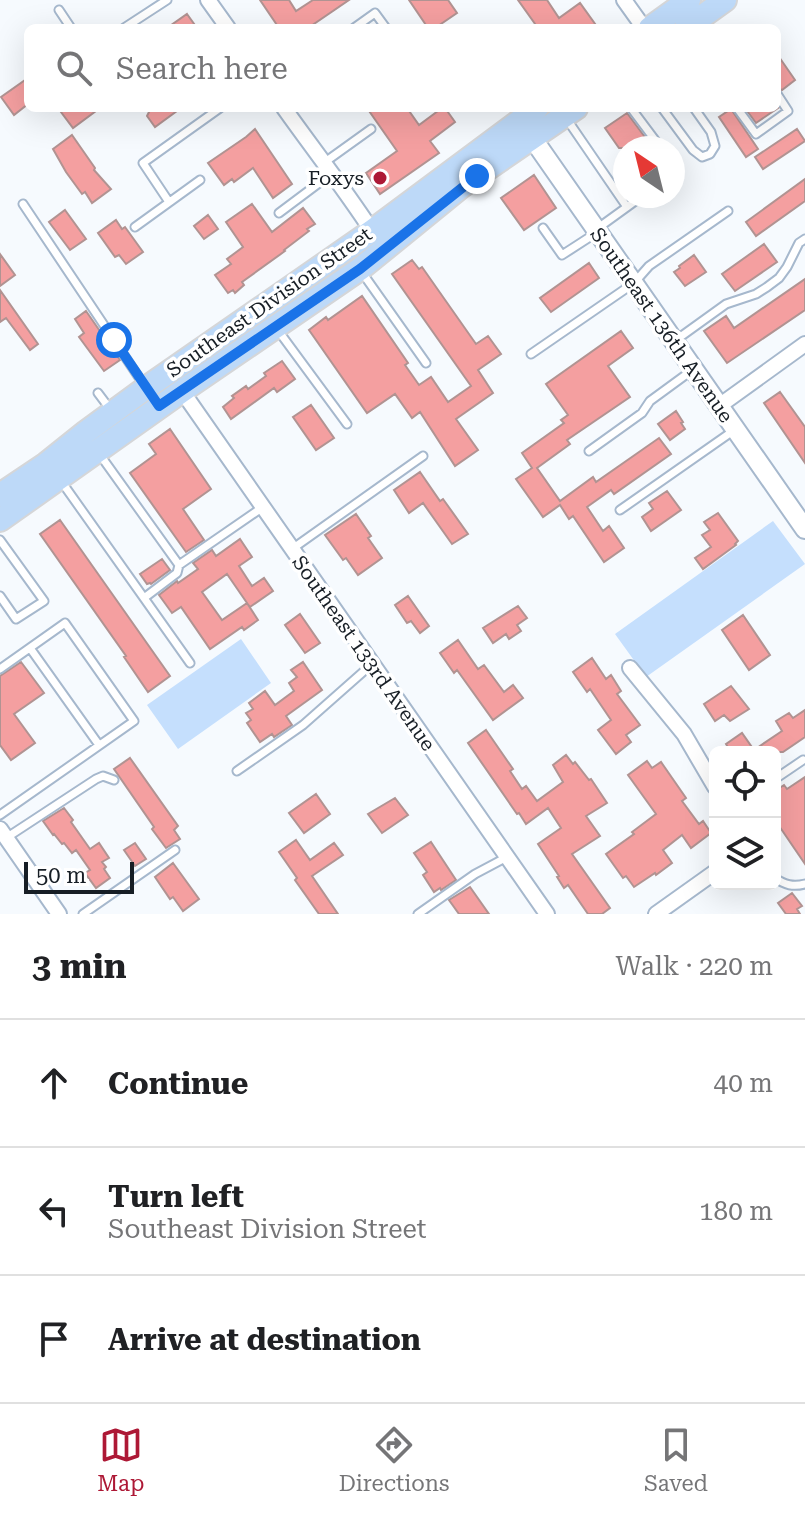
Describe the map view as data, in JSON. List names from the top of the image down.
{
  "streets": {
    "main road": ["Southeast Division Street"],
    "street": ["Southeast 136th Avenue", "Southeast 133rd Avenue"]
  },
  "crossings": [
    ["Southeast Division Street", "Southeast 136th Avenue"],
    ["Southeast Division Street", "Southeast 133rd Avenue"]
  ],
  "places": ["Foxys"],
  "scale_bar": "50 m",
  "north": "top left",
  "page": {
    "search": "Search here",
    "scale": "50 m",
    "heading": ["3 min", "Walk · 220 m"],
    "list": [
      ["Continue", "40 m"],
      ["Turn left", "Southeast Division Street", "180 m"],
      "Arrive at destination"
    ],
    "nav": ["Map", "Directions", "Saved"]
  }
}
